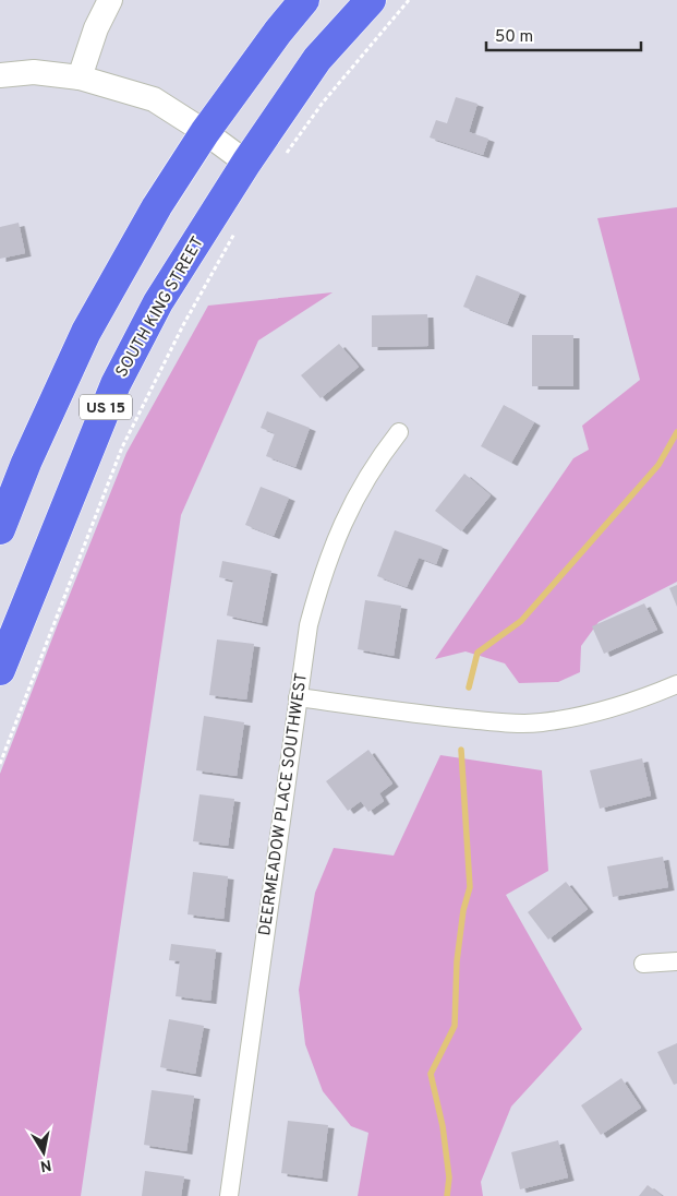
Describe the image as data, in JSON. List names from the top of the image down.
{
  "streets": {
    "highway": ["SOUTH KING STREET", "US 15"],
    "street": ["DEERMEADOW PLACE SOUTHWEST"]
  },
  "crossings": [
    ["SOUTH KING STREET", "US 15"]
  ],
  "scale_bar": "50 m",
  "north": "bottom"
}
